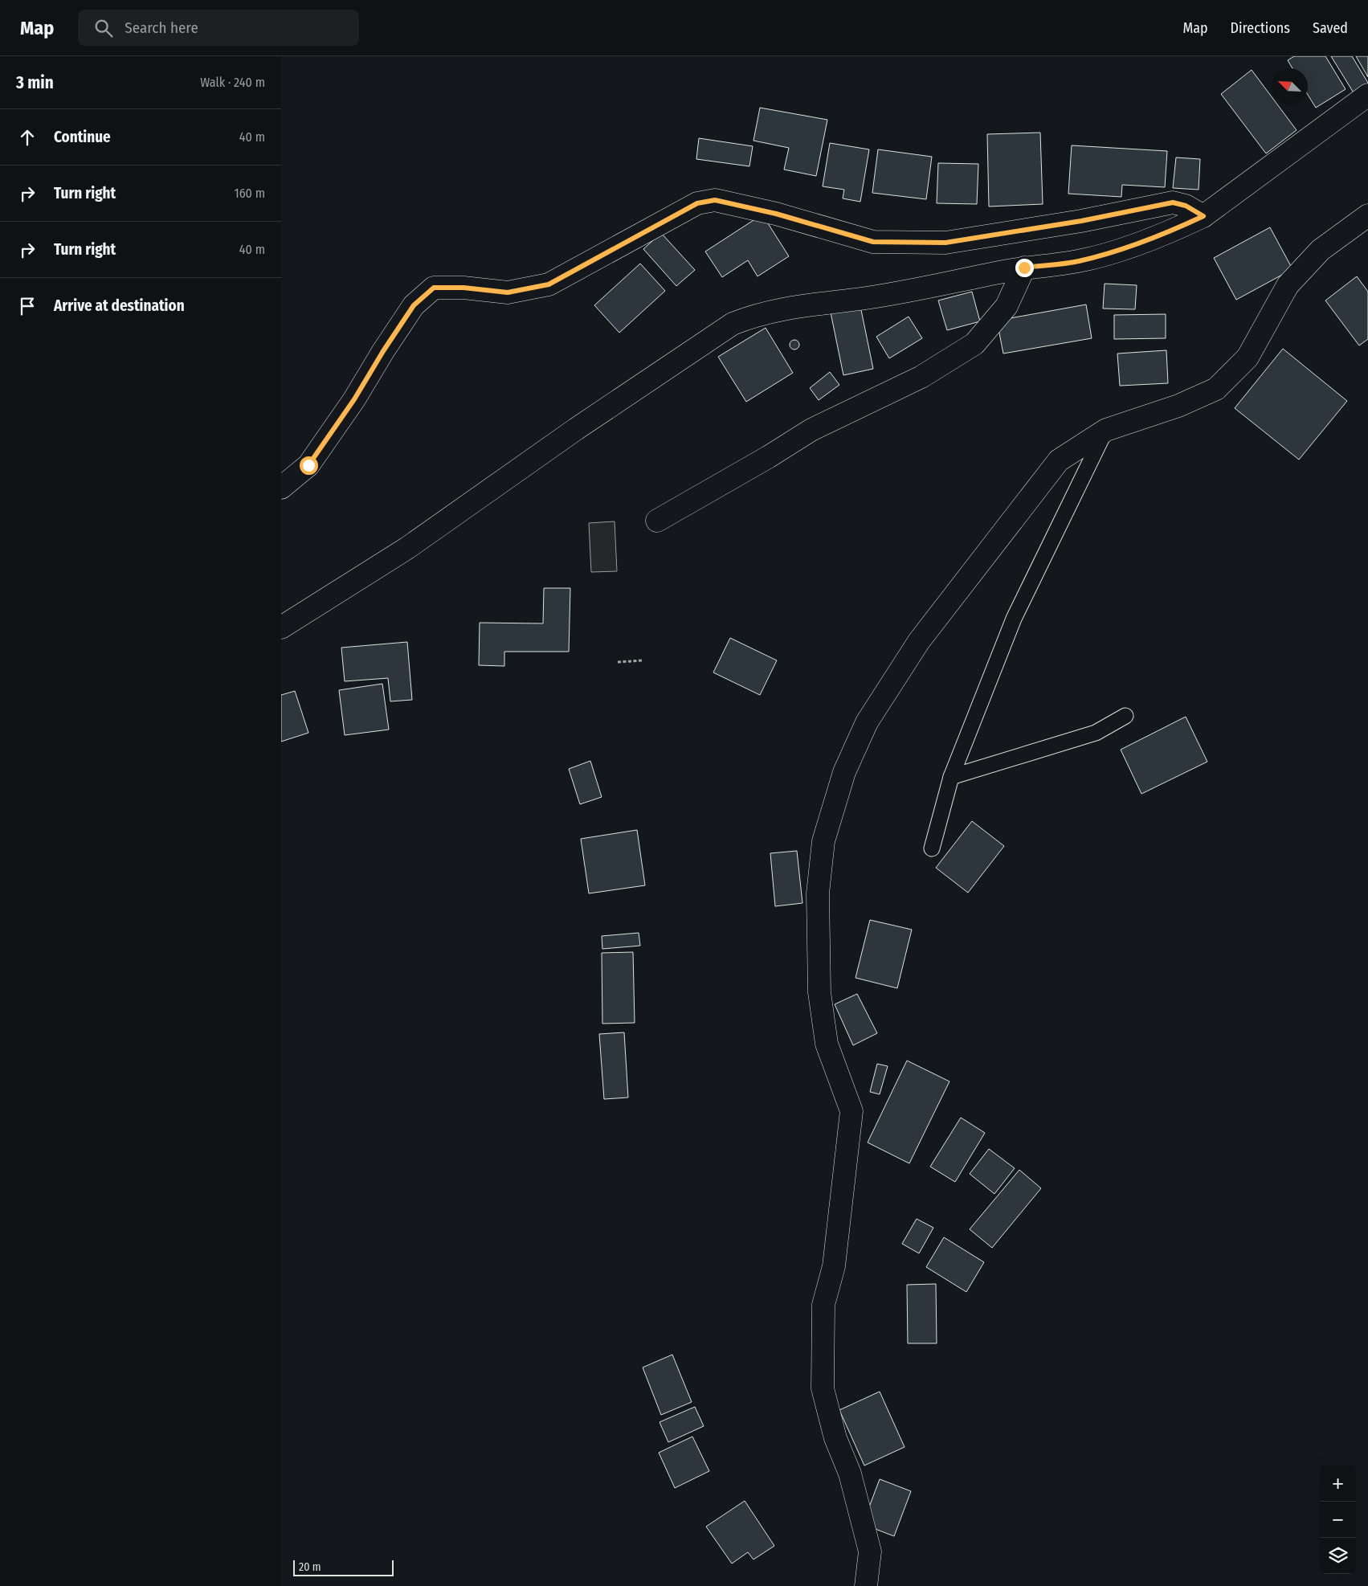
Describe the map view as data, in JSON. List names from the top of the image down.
{
  "scale_bar": "20 m",
  "north": "top left",
  "page": {
    "header": "Map",
    "search": "Search here",
    "nav": ["Map", "Directions", "Saved"],
    "heading": ["3 min", "Walk · 240 m"],
    "list": [
      ["Continue", "40 m"],
      ["Turn right", "160 m"],
      ["Turn right", "40 m"],
      "Arrive at destination"
    ],
    "map_buttons": ["+", "−"],
    "scale": "20 m"
  }
}
